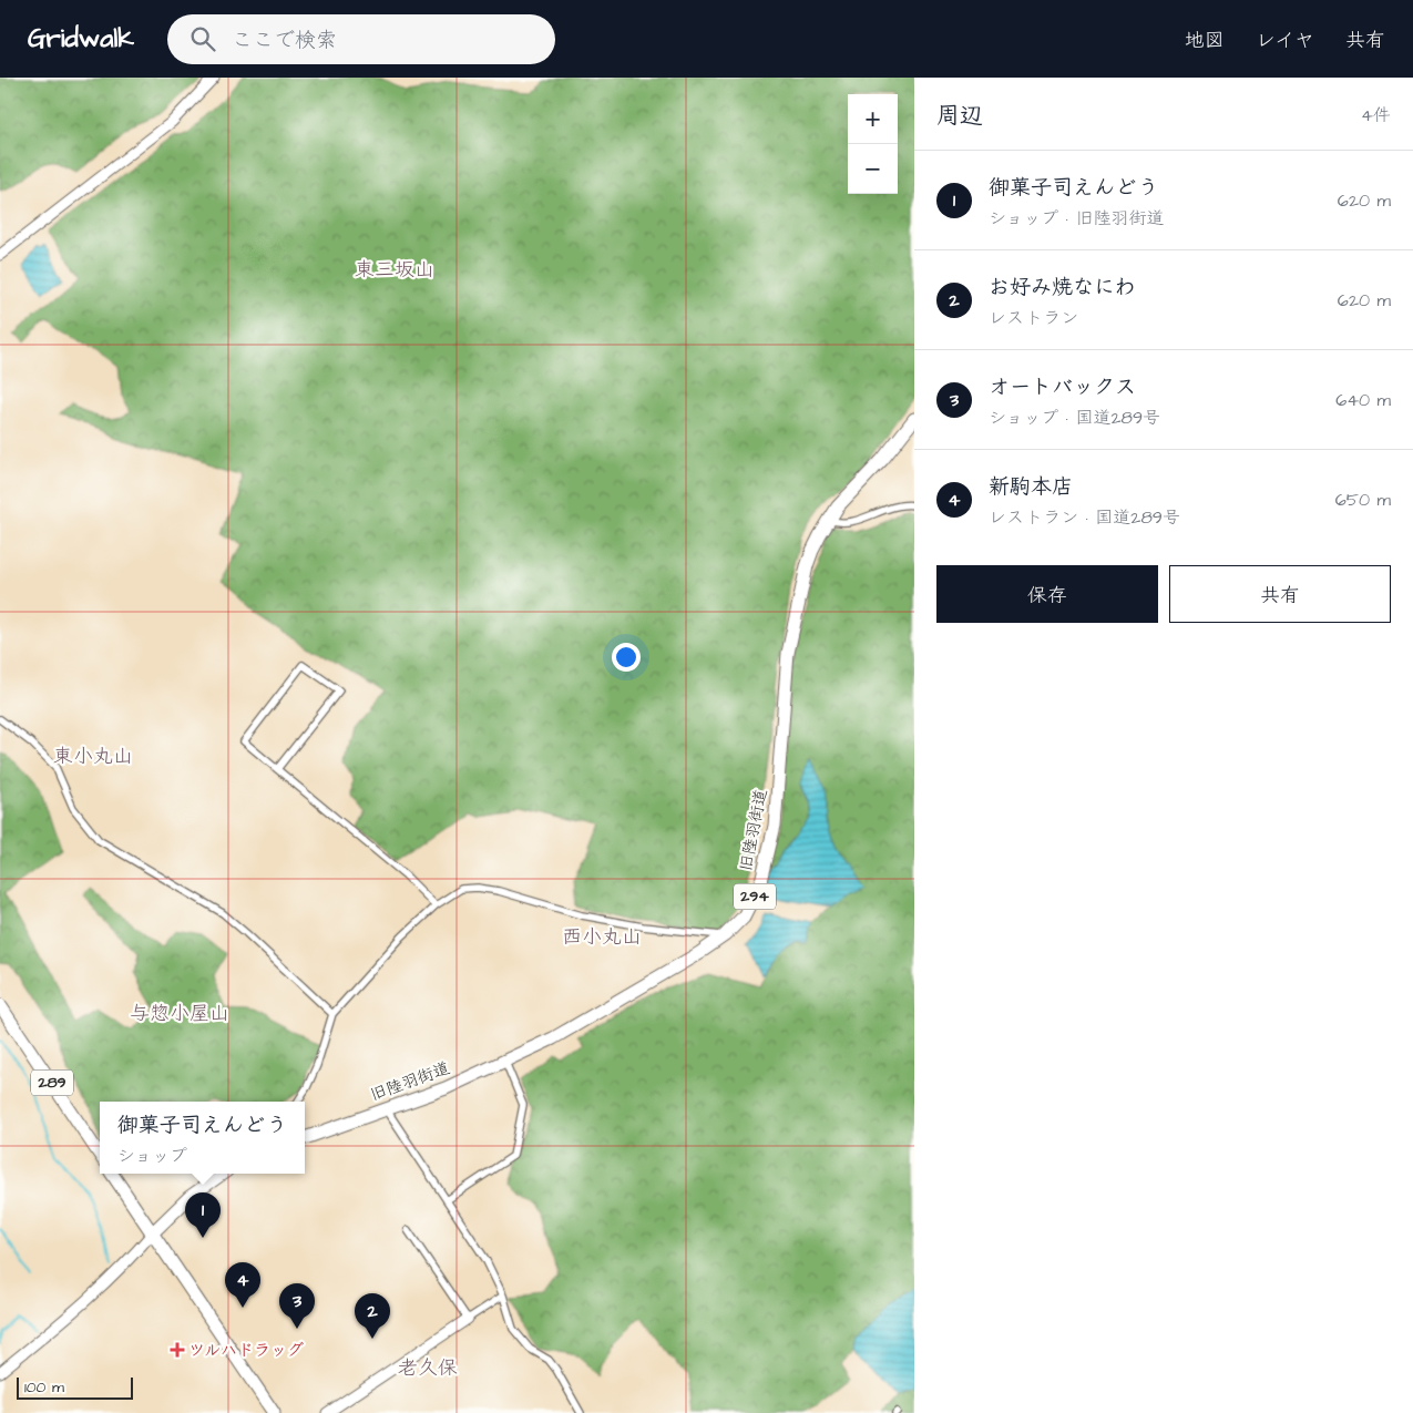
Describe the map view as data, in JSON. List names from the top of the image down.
{
  "streets": {
    "highway": ["旧陸羽街道", "294", "289"]
  },
  "districts": [
    "東三坂山",
    "東小丸山",
    "西小丸山",
    "与惣小屋山",
    "老久保"
  ],
  "places": {
    "health": ["ツルハドラッグ"]
  },
  "scale_bar": "100 m",
  "page": {
    "header": "Gridwalk",
    "search": "ここで検索",
    "nav": ["地図", "レイヤ", "共有"],
    "heading": ["周辺", "4件"],
    "map_buttons": ["+", "−"],
    "list": [
      {
        "mark": "1",
        "name": "御菓子司えんどう",
        "note": "ショップ · 旧陸羽街道",
        "value": "620 m"
      },
      {
        "mark": "2",
        "name": "お好み焼なにわ",
        "note": "レストラン",
        "value": "620 m"
      },
      {
        "mark": "3",
        "name": "オートバックス",
        "note": "ショップ · 国道289号",
        "value": "640 m"
      },
      {
        "mark": "4",
        "name": "新駒本店",
        "note": "レストラン · 国道289号",
        "value": "650 m"
      }
    ],
    "buttons": ["保存", "共有"],
    "popup": ["御菓子司えんどう", "ショップ"],
    "pins": [
      "1",
      "4",
      "3",
      "2"
    ],
    "scale": "100 m"
  }
}
